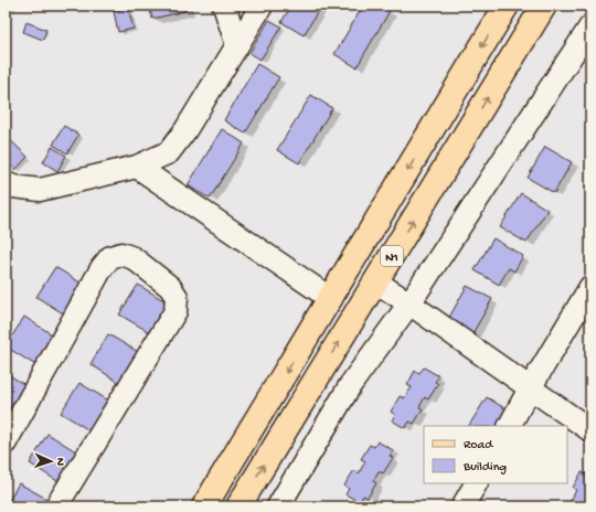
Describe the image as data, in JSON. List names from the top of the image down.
{
  "streets": {
    "main road": ["N1"]
  },
  "legend": ["Road", "Building"],
  "north": "right"
}
